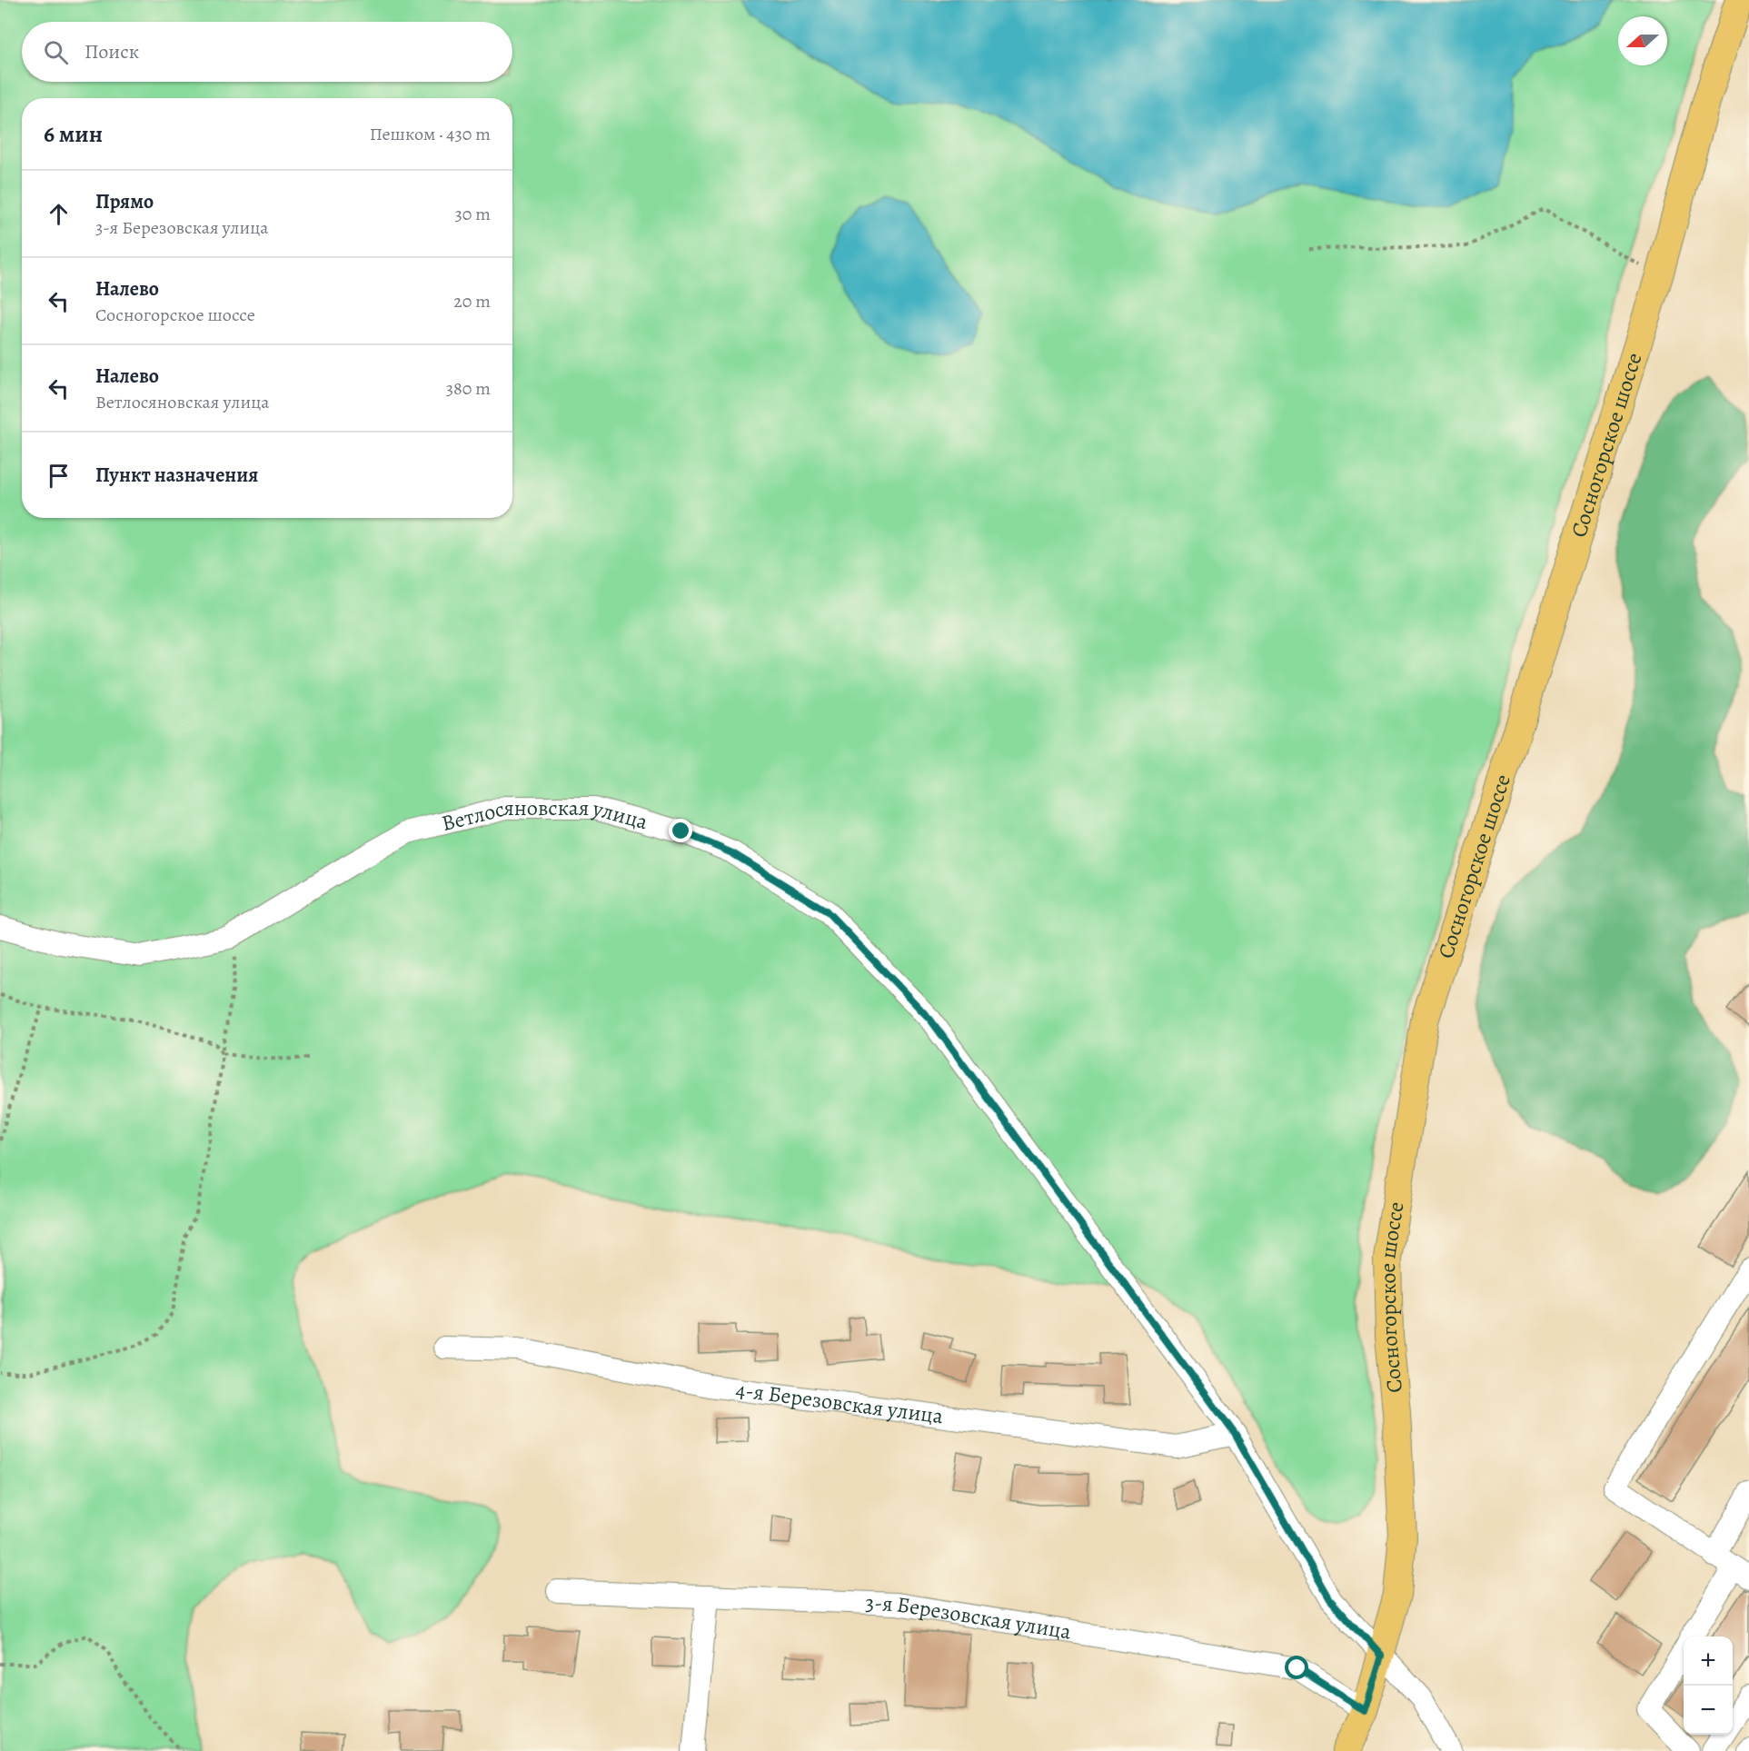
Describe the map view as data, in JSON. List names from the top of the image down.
{
  "streets": {
    "main road": ["Сосногорское шоссе"],
    "street": ["Ветлосяновская улица", "4-я Березовская улица", "3-я Березовская улица"]
  },
  "crossings": [
    ["Сосногорское шоссе", "Ветлосяновская улица"],
    ["Сосногорское шоссе", "3-я Березовская улица"],
    ["Ветлосяновская улица", "4-я Березовская улица"]
  ],
  "north": "left",
  "page": {
    "search": "Поиск",
    "heading": ["6 мин", "Пешком · 430 m"],
    "list": [
      ["Прямо", "3-я Березовская улица", "30 m"],
      ["Налево", "Сосногорское шоссе", "20 m"],
      ["Налево", "Ветлосяновская улица", "380 m"],
      "Пункт назначения"
    ],
    "map_buttons": ["+", "−"]
  }
}
